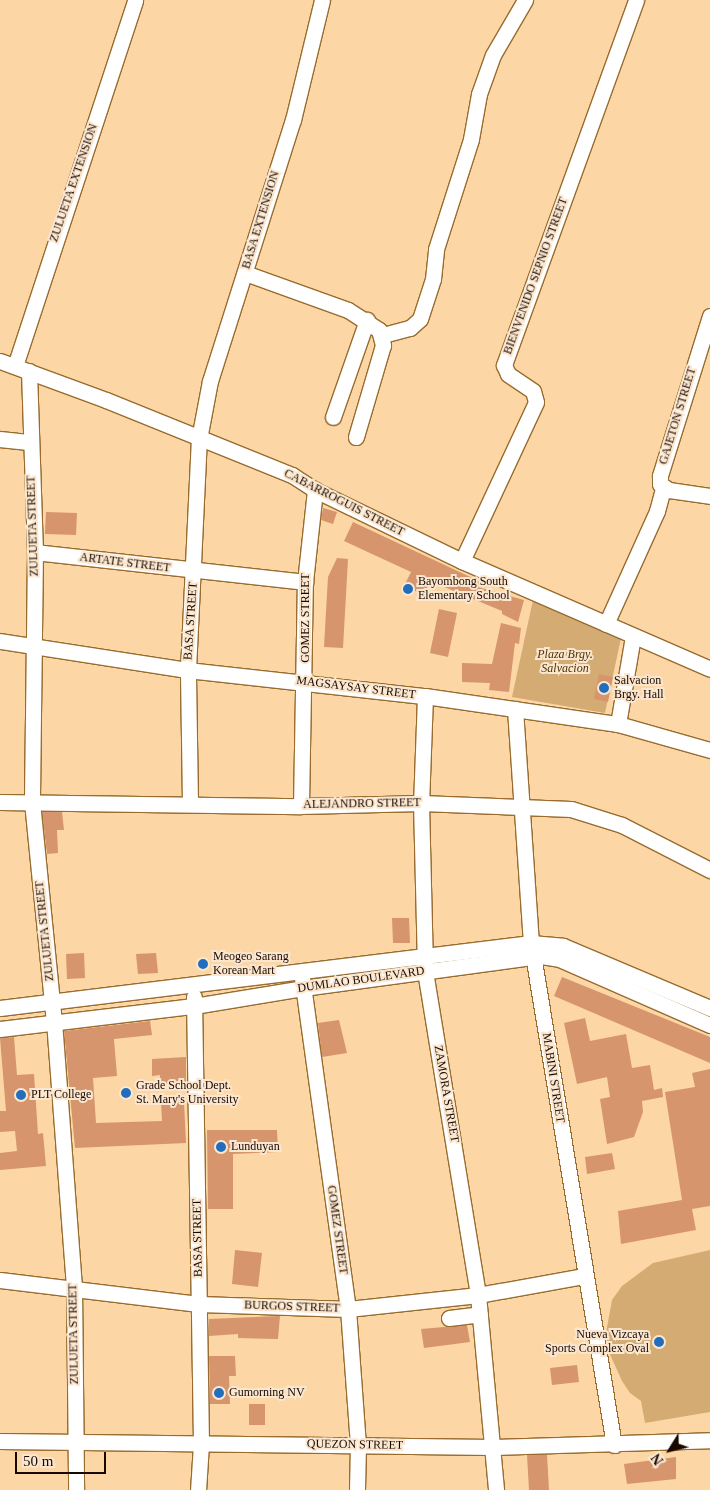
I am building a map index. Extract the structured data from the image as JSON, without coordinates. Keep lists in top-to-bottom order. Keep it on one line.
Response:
{"streets":{"street":["ZULUETA EXTENSION","BASA EXTENSION","BIENVENIDO SEPNIO STREET","GAJETON STREET","CABARROGUIS STREET","ZULUETA STREET","ARTATE STREET","GOMEZ STREET","BASA STREET","MAGSAYSAY STREET","ALEJANDRO STREET","DUMLAO BOULEVARD","MABINI STREET","ZAMORA STREET","BURGOS STREET","QUEZON STREET"]},"crossings":[["ZULUETA EXTENSION","CABARROGUIS STREET"],["ZULUETA EXTENSION","ZULUETA STREET"],["BASA EXTENSION","CABARROGUIS STREET"],["BASA EXTENSION","BASA STREET"],["BIENVENIDO SEPNIO STREET","CABARROGUIS STREET"],["GAJETON STREET","CABARROGUIS STREET"],["CABARROGUIS STREET","ZULUETA STREET"],["CABARROGUIS STREET","GOMEZ STREET"],["CABARROGUIS STREET","BASA STREET"],["ZULUETA STREET","ARTATE STREET"],["ZULUETA STREET","MAGSAYSAY STREET"],["ZULUETA STREET","ALEJANDRO STREET"],["ZULUETA STREET","DUMLAO BOULEVARD"],["ZULUETA STREET","BURGOS STREET"],["ZULUETA STREET","QUEZON STREET"],["ARTATE STREET","GOMEZ STREET"],["ARTATE STREET","BASA STREET"],["GOMEZ STREET","MAGSAYSAY STREET"],["GOMEZ STREET","ALEJANDRO STREET"],["GOMEZ STREET","DUMLAO BOULEVARD"],["GOMEZ STREET","BURGOS STREET"],["GOMEZ STREET","QUEZON STREET"],["BASA STREET","MAGSAYSAY STREET"],["BASA STREET","ALEJANDRO STREET"],["BASA STREET","DUMLAO BOULEVARD"],["BASA STREET","BURGOS STREET"],["BASA STREET","QUEZON STREET"],["MAGSAYSAY STREET","MABINI STREET"],["MAGSAYSAY STREET","ZAMORA STREET"],["ALEJANDRO STREET","MABINI STREET"],["ALEJANDRO STREET","ZAMORA STREET"],["DUMLAO BOULEVARD","MABINI STREET"],["DUMLAO BOULEVARD","ZAMORA STREET"],["MABINI STREET","BURGOS STREET"],["MABINI STREET","QUEZON STREET"],["ZAMORA STREET","BURGOS STREET"],["ZAMORA STREET","QUEZON STREET"]],"parks":["Plaza Brgy. Salvacion"],"places":["Bayombong South Elementary School","Salvacion Brgy. Hall","Meogeo Sarang Korean Mart","Grade School Dept. St. Mary's University","PLT College","Lunduyan","Nueva Vizcaya Sports Complex Oval","Gumorning NV"],"scale_bar":"50 m","north":"bottom left"}
